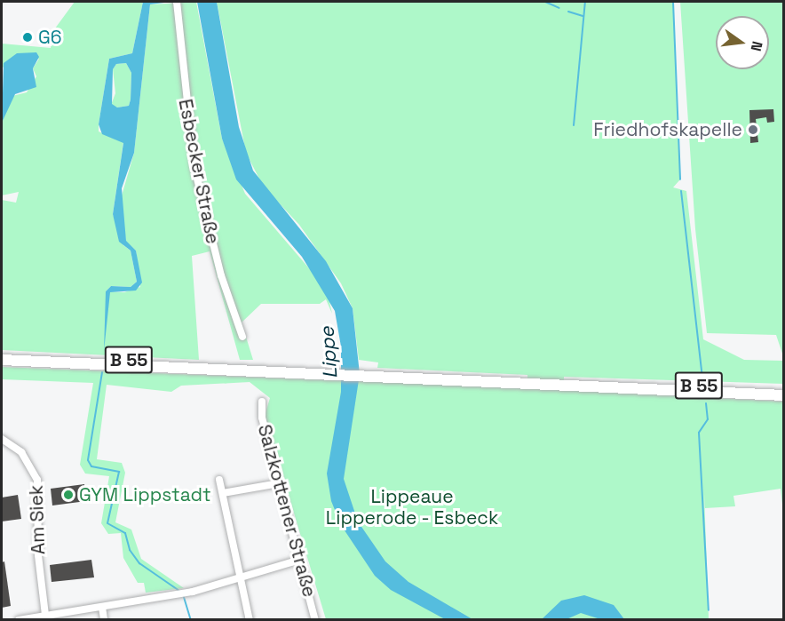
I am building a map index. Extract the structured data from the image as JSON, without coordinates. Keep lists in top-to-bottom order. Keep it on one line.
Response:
{"streets":{"highway":["B 55"],"street":["Esbecker Straße","Salzkottener Straße","Am Siek"]},"water":["Lippe"],"parks":["Lippeaue Lipperode - Esbeck"],"places":["G6","Friedhofskapelle","GYM Lippstadt"],"north":"right"}
